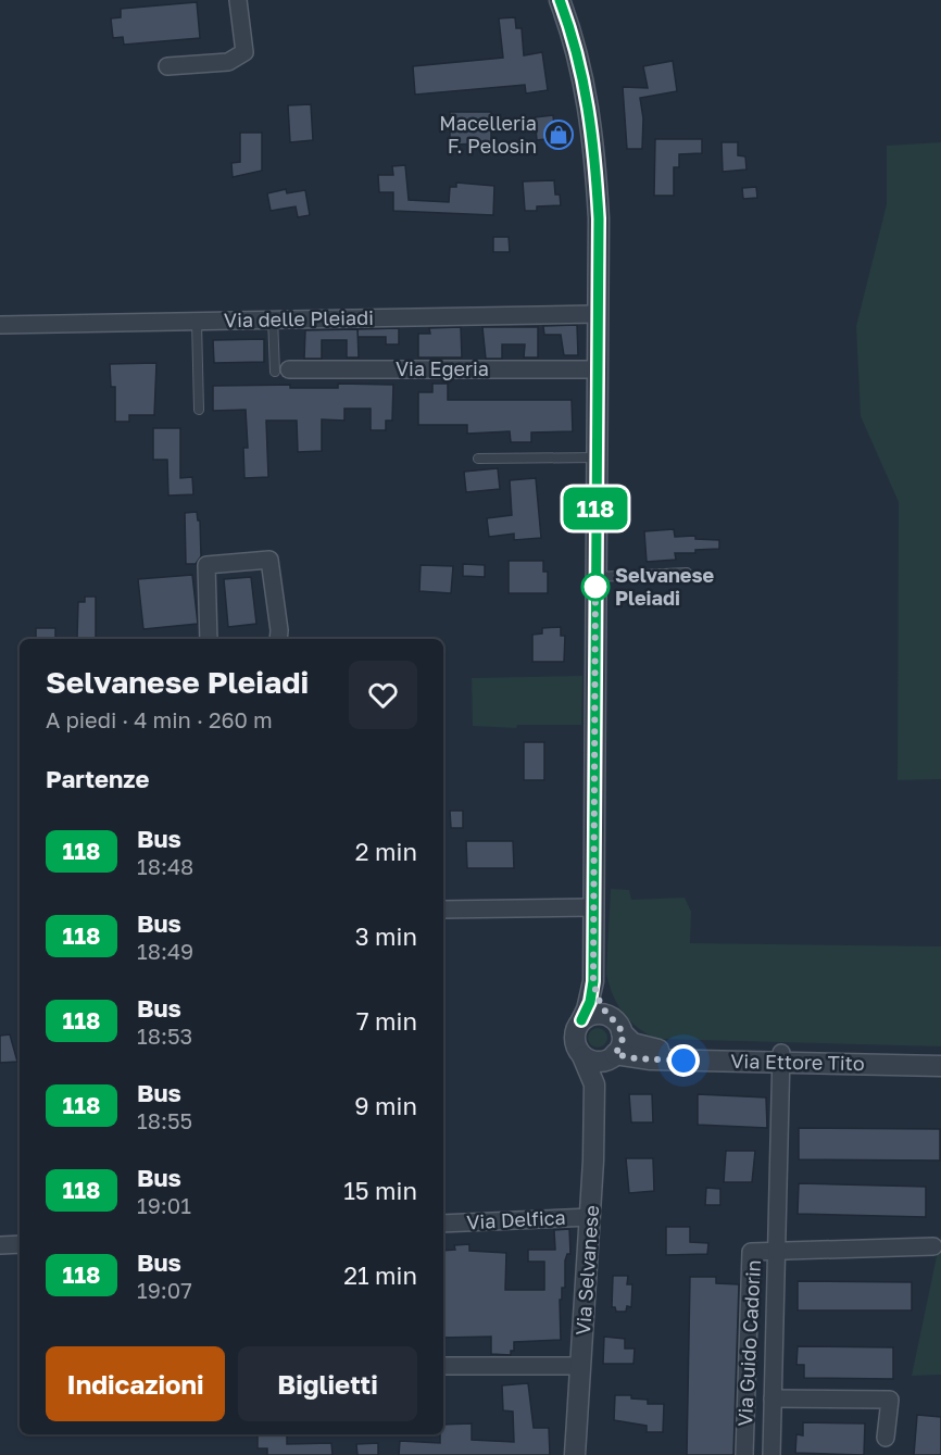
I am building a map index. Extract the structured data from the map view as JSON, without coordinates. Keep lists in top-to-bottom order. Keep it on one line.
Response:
{"streets":{"street":["Via delle Pleiadi","Via Egeria","Via Ettore Tito","Via Delfica","Via Selvanese","Via Guido Cadorin"]},"crossings":[["Via Ettore Tito","Via Selvanese"],["Via Ettore Tito","Via Guido Cadorin"],["Via Delfica","Via Selvanese"]],"places":{"shop":["Macelleria F. Pelosin"],"other":["Selvanese Pleiadi"]},"lines":["bus line 118"],"page":{"on_map":"118","heading":[["Selvanese Pleiadi","A piedi · 4 min · 260 m"],"Partenze"],"list":[{"mark":"118","name":"Bus","note":"18:48","value":"2 min"},{"mark":"118","name":"Bus","note":"18:49","value":"3 min"},{"mark":"118","name":"Bus","note":"18:53","value":"7 min"},{"mark":"118","name":"Bus","note":"18:55","value":"9 min"},{"mark":"118","name":"Bus","note":"19:01","value":"15 min"},{"mark":"118","name":"Bus","note":"19:07","value":"21 min"}],"buttons":["Indicazioni","Biglietti"]}}
